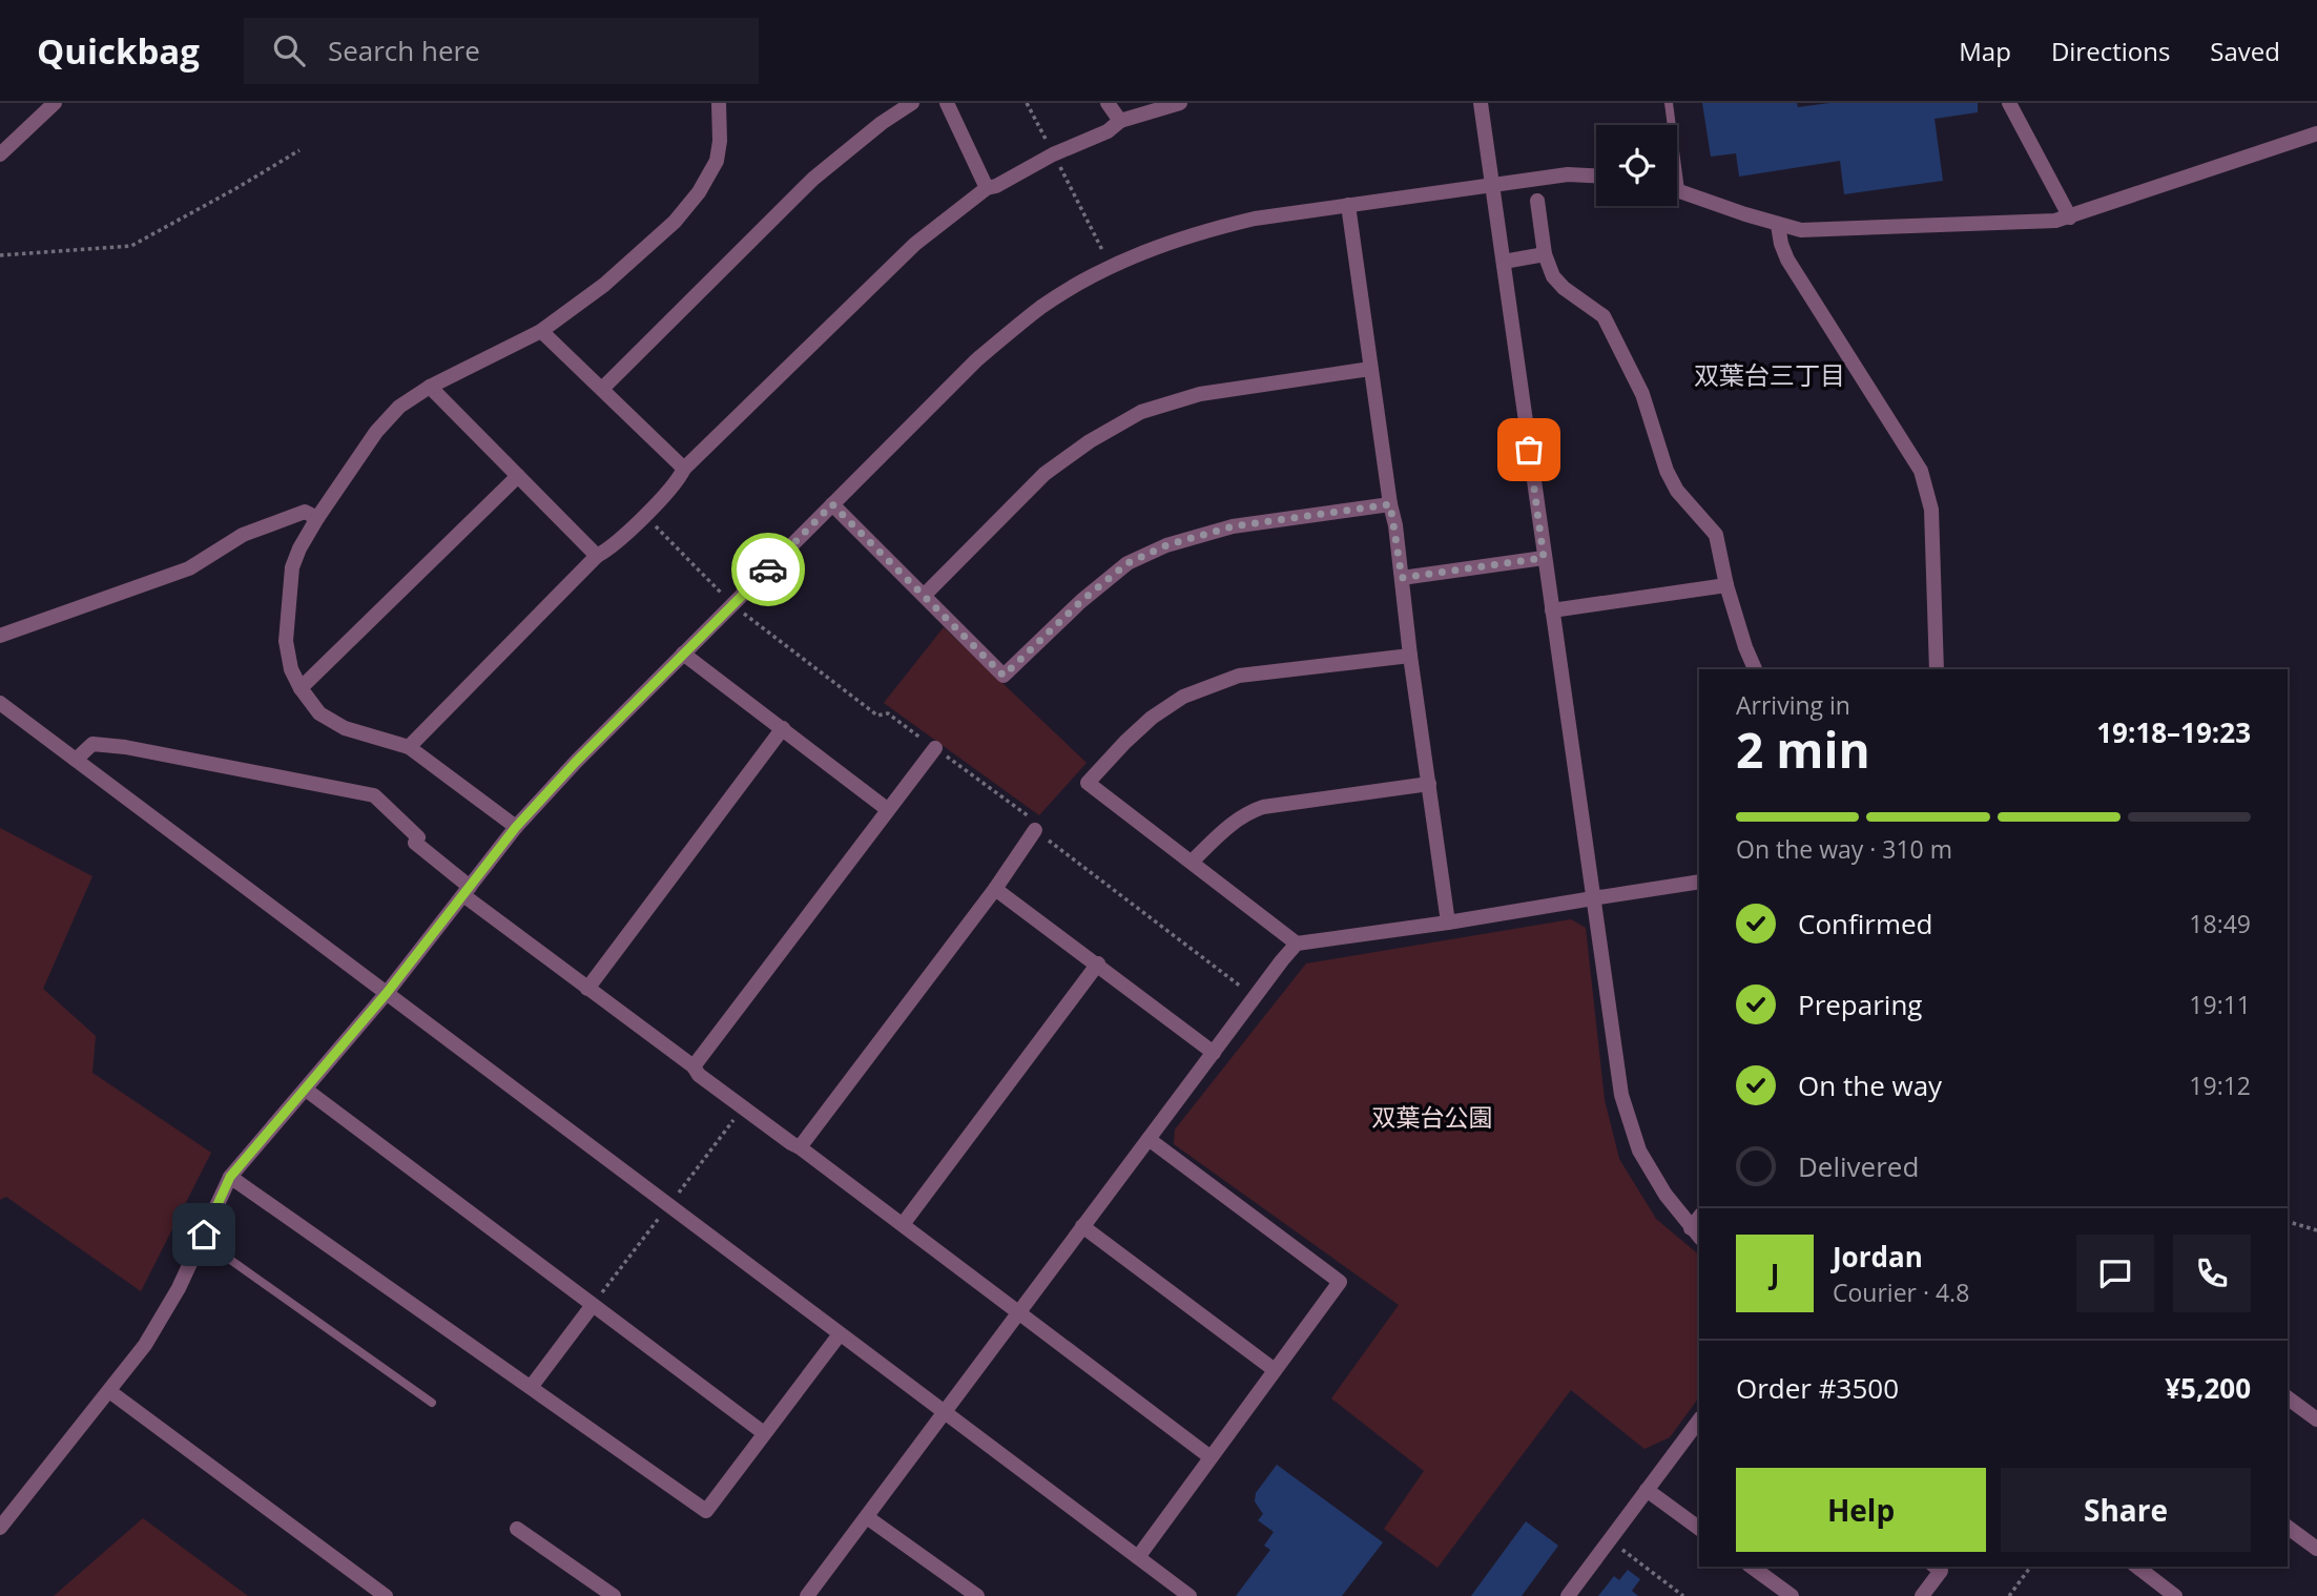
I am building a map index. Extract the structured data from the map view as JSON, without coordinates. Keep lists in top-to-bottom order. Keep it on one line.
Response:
{"districts":["双葉台三丁目"],"parks":["双葉台公園"],"page":{"header":"Quickbag","search":"Search here","nav":["Map","Directions","Saved"],"heading":["2 min","Arriving in","19:18–19:23"],"panel":["Jordan","Courier · 4.8","Order #3500","¥5,200"],"bar":"On the way · 310 m","list":[["Confirmed","18:49"],["Preparing","19:11"],["On the way","19:12"],"Delivered"],"round":"J","buttons":["Help","Share"]}}
